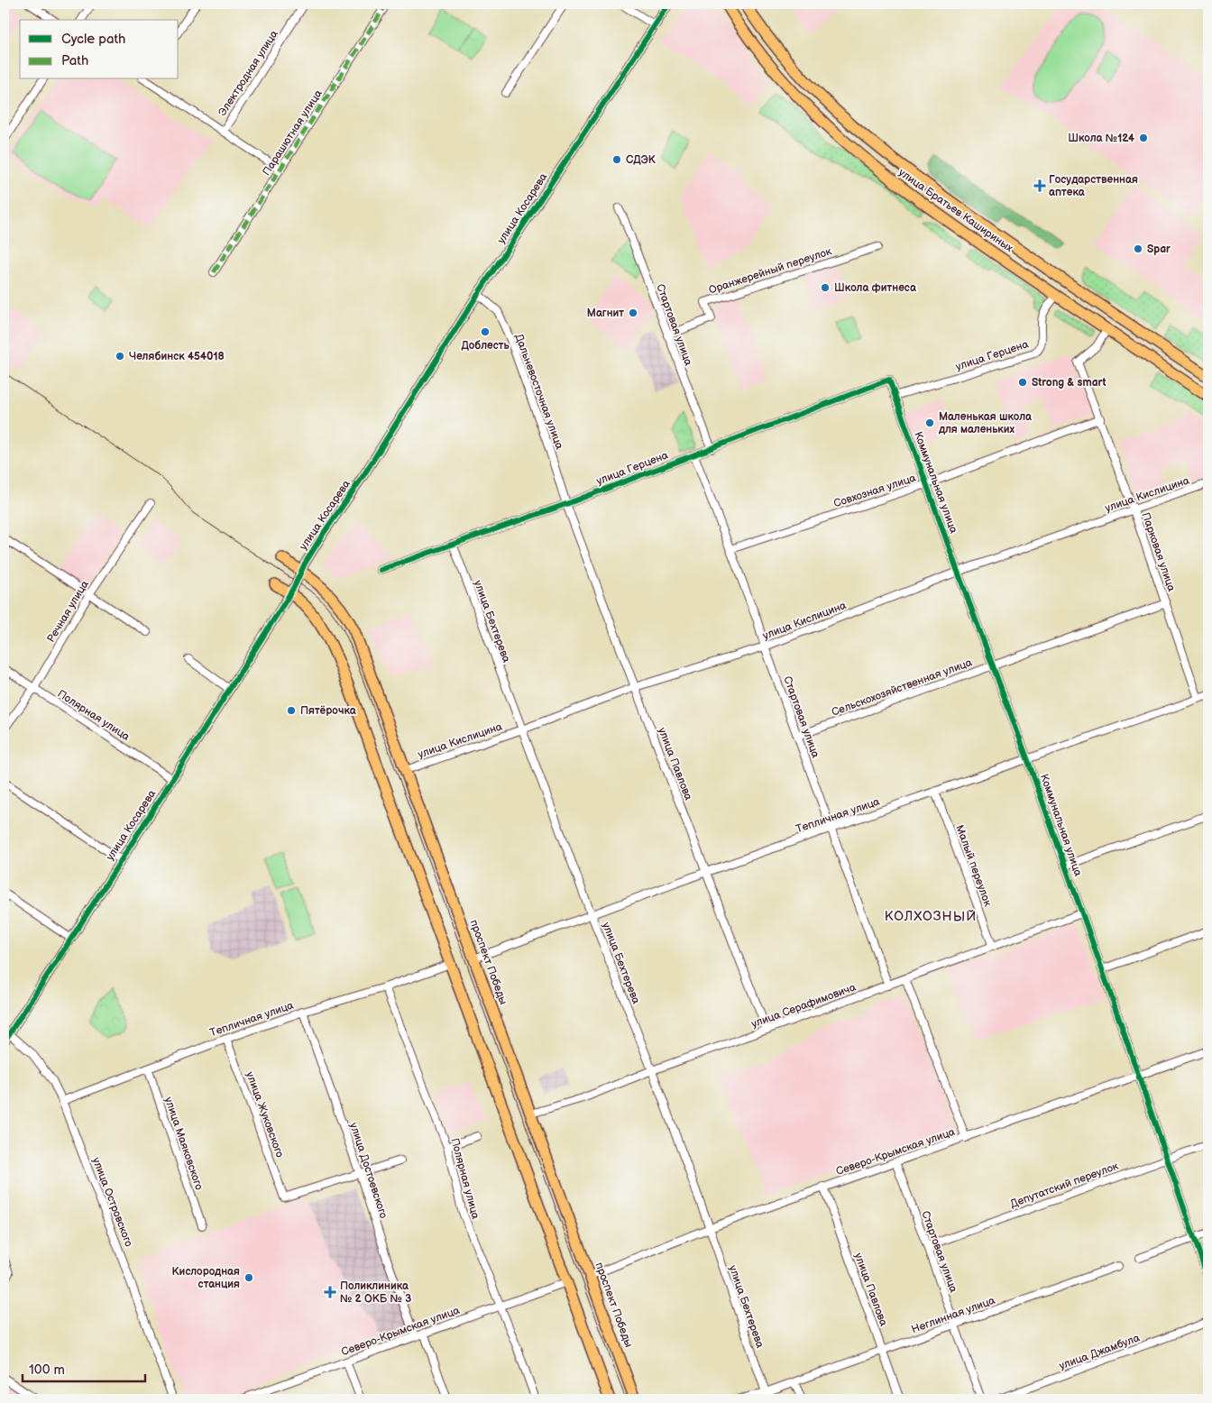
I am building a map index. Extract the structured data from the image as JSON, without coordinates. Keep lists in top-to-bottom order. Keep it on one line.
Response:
{"streets":{"main road":["улица Братьев Кашириных","проспект Победы"],"street":["Электродная улица","Парашютная улица","улица Косарева","Оранжерейный переулок","Стартовая улица","улица Герцена","Дальневосточная улица","Коммунальная улица","Совхозная улица","улица Кислицина","Парковая улица","Речная улица","улица Бехтерева","Сельскохозяйственная улица","Полярная улица","улица Павлова","Тепличная улица","Малый переулок","улица Серафимовича","улица Жуковского","улица Маяковского","Северо-Крымская улица","улица Достоевского","Депутатский переулок","улица Островского","Неглинная улица","улица Джамбула"]},"crossings":[["улица Косарева","Дальневосточная улица"],["улица Косарева","Полярная улица"],["улица Косарева","проспект Победы"],["улица Косарева","улица Островского"],["улица Братьев Кашириных","улица Герцена"],["улица Братьев Кашириных","Парковая улица"],["Оранжерейный переулок","Стартовая улица"],["Стартовая улица","улица Герцена"],["Стартовая улица","Совхозная улица"],["Стартовая улица","улица Кислицина"],["Стартовая улица","Сельскохозяйственная улица"],["Стартовая улица","Тепличная улица"],["Стартовая улица","улица Серафимовича"],["Стартовая улица","Северо-Крымская улица"],["Стартовая улица","Депутатский переулок"],["Стартовая улица","Неглинная улица"],["улица Герцена","Дальневосточная улица"],["улица Герцена","Коммунальная улица"],["улица Герцена","улица Бехтерева"],["улица Герцена","улица Павлова"],["Дальневосточная улица","улица Павлова"],["Коммунальная улица","Совхозная улица"],["Коммунальная улица","улица Кислицина"],["Коммунальная улица","Сельскохозяйственная улица"],["Коммунальная улица","Тепличная улица"],["Коммунальная улица","улица Серафимовича"],["Коммунальная улица","Северо-Крымская улица"],["Коммунальная улица","Депутатский переулок"],["Совхозная улица","Парковая улица"],["улица Кислицина","Парковая улица"],["улица Кислицина","улица Бехтерева"],["улица Кислицина","улица Павлова"],["улица Кислицина","проспект Победы"],["Парковая улица","Сельскохозяйственная улица"],["Парковая улица","Тепличная улица"],["Речная улица","Полярная улица"],["улица Бехтерева","Тепличная улица"],["улица Бехтерева","улица Серафимовича"],["улица Бехтерева","Северо-Крымская улица"],["улица Бехтерева","Неглинная улица"],["Полярная улица","Тепличная улица"],["Полярная улица","Северо-Крымская улица"],["улица Павлова","Тепличная улица"],["улица Павлова","улица Серафимовича"],["улица Павлова","Северо-Крымская улица"],["улица Павлова","Неглинная улица"],["Тепличная улица","Малый переулок"],["Тепличная улица","проспект Победы"],["Тепличная улица","улица Жуковского"],["Тепличная улица","улица Маяковского"],["Тепличная улица","улица Достоевского"],["Тепличная улица","улица Островского"],["Малый переулок","улица Серафимовича"],["проспект Победы","улица Серафимовича"],["проспект Победы","Северо-Крымская улица"],["улица Жуковского","улица Достоевского"],["Северо-Крымская улица","улица Достоевского"]],"districts":["КОЛХОЗНЫЙ"],"places":{"other":["Школа №124","СДЭК","Spar","Школа фитнеса","Магнит","Доблесть","Челябинск 454018","Strong & smart","Маленькая школа для маленьких","Пятёрочка","Кислородная станция"],"health":["Государственная аптека","Поликлиника № 2 ОКБ № 3"]},"legend":["Cycle path","Path"],"scale_bar":"100 m"}
